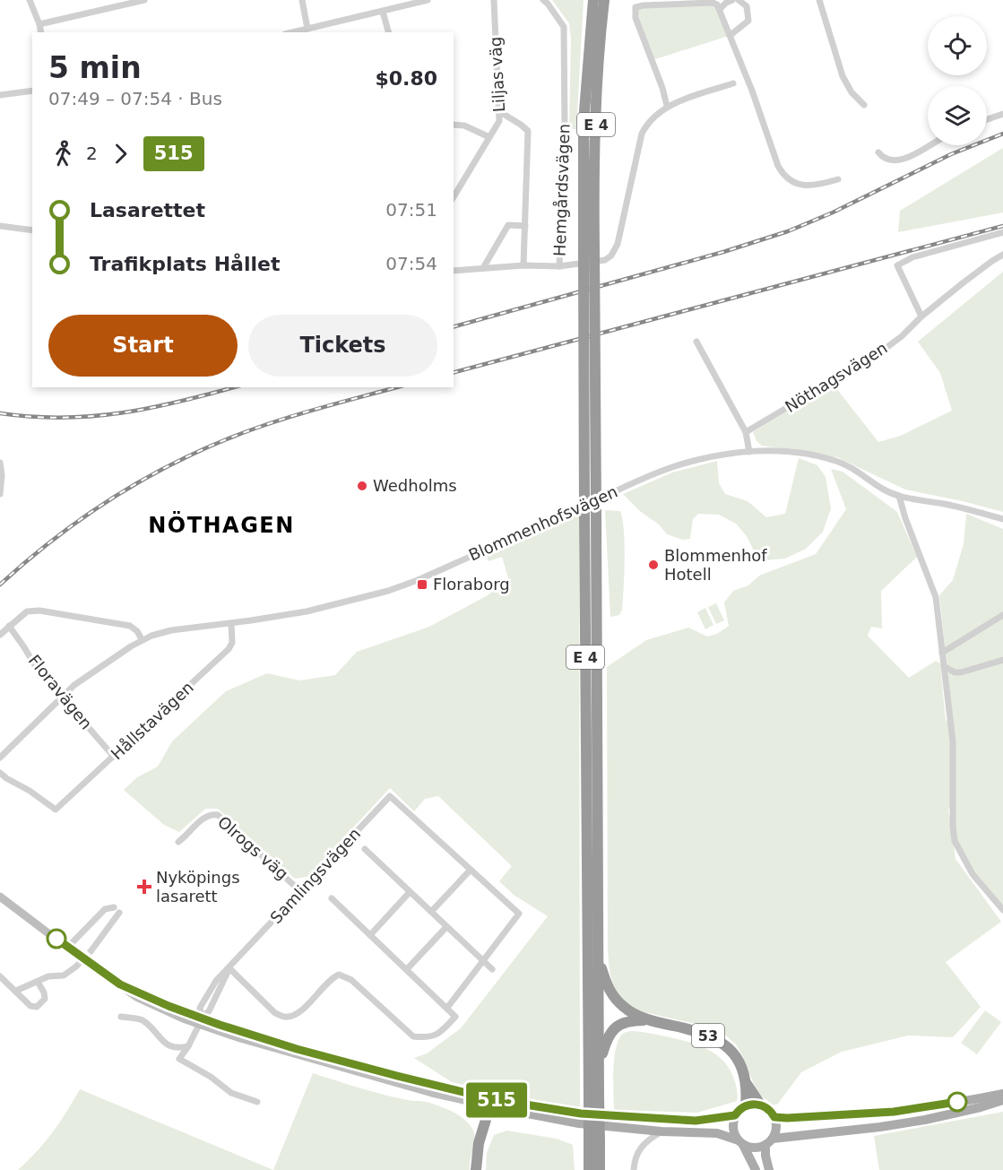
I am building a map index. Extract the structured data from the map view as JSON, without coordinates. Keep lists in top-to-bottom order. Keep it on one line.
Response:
{"streets":{"highway":["E 4","53"],"street":["Liljas väg","Hemgårdsvägen","Nöthagsvägen","Blommenhofsvägen","Floravägen","Hållstavägen","Olrogs väg","Samlingsvägen"]},"crossings":[["E 4","53"],["Blommenhofsvägen","Floravägen"],["Blommenhofsvägen","Hållstavägen"],["Floravägen","Hållstavägen"],["Olrogs väg","Samlingsvägen"]],"districts":["NÖTHAGEN"],"places":{"other":["Wedholms","Blommenhof Hotell"],"transit":["Floraborg"],"health":["Nyköpings lasarett"]},"lines":["bus line 515"],"page":{"on_map":"515","heading":["5 min","07:49 – 07:54 · Bus","$0.80"],"legs":["2","515"],"list":[{"name":"Lasarettet","value":"07:51"},{"name":"Trafikplats Hållet","value":"07:54"}],"buttons":["Start","Tickets"]}}
